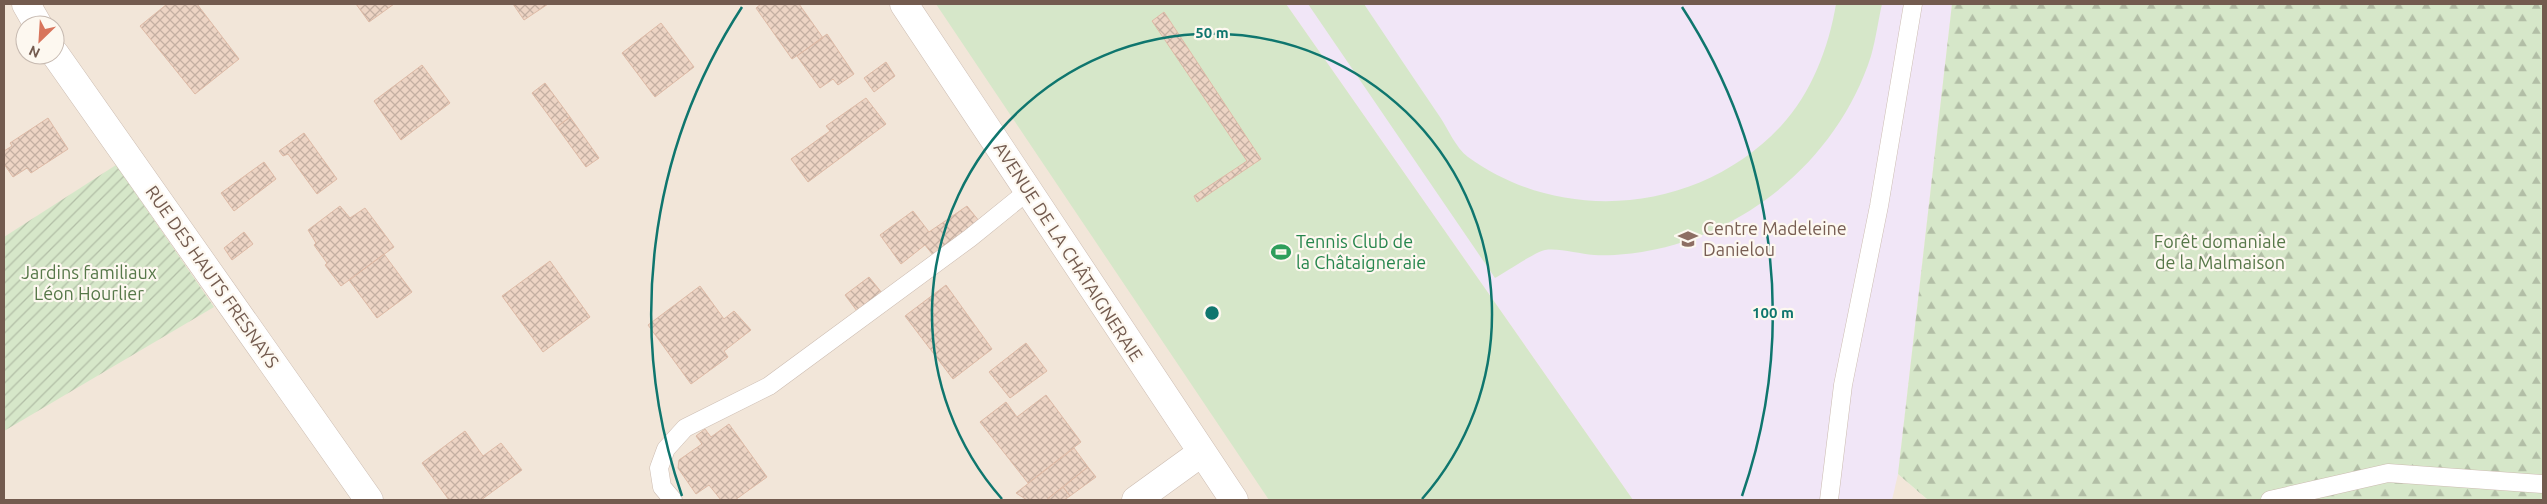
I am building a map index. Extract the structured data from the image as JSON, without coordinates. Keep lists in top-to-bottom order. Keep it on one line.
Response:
{"streets":{"street":["AVENUE DE LA CHÂTAIGNERAIE","RUE DES HAUTS FRESNAYS"]},"parks":["Forêt domaniale de la Malmaison","Jardins familiaux Léon Hourlier"],"places":{"school or university":["Centre Madeleine Danielou"],"sports":["Tennis Club de la Châtaigneraie"]},"north":"bottom left","rings":["50 m","100 m"]}
